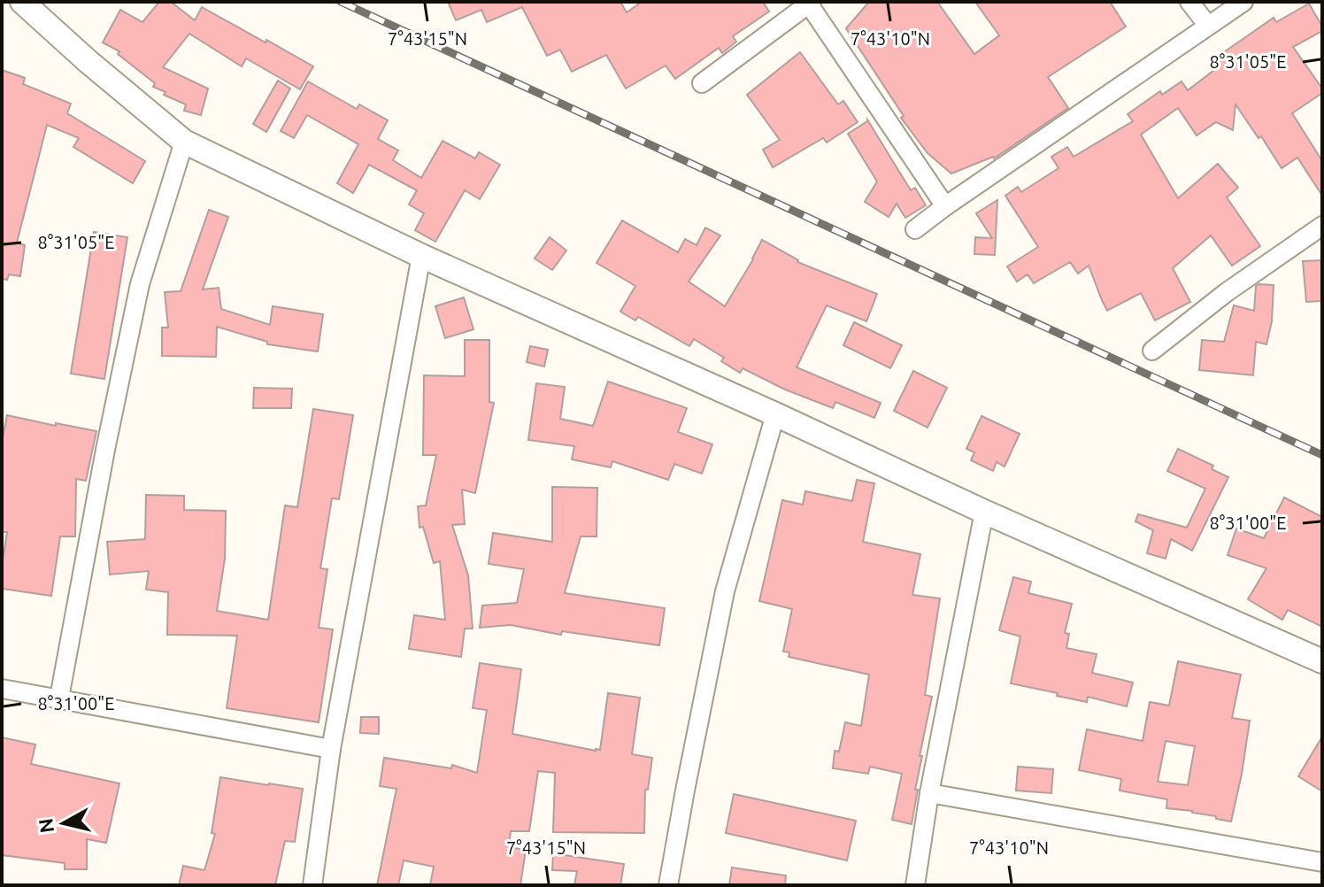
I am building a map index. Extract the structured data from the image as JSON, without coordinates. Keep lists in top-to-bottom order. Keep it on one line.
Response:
{"north":"left","coordinates":["7°43'15\"N","7°43'10\"N","8°31'05\"E","8°31'00\"E"]}
